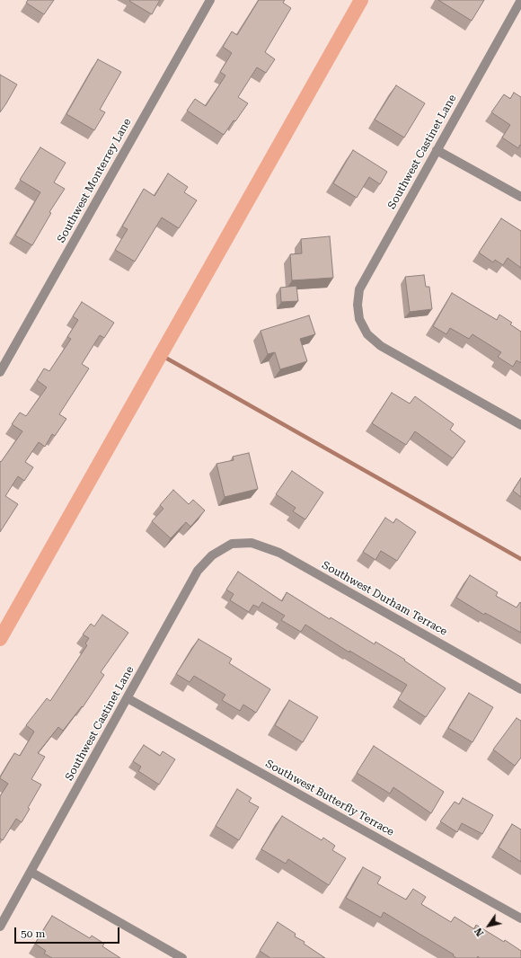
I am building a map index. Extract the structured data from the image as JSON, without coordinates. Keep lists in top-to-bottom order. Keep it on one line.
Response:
{"streets":{"street":["Southwest Castinet Lane","Southwest Monterrey Lane","Southwest Durham Terrace","Southwest Butterfly Terrace"]},"crossings":[["Southwest Castinet Lane","Southwest Durham Terrace"],["Southwest Castinet Lane","Southwest Butterfly Terrace"]],"scale_bar":"50 m","north":"bottom left"}
